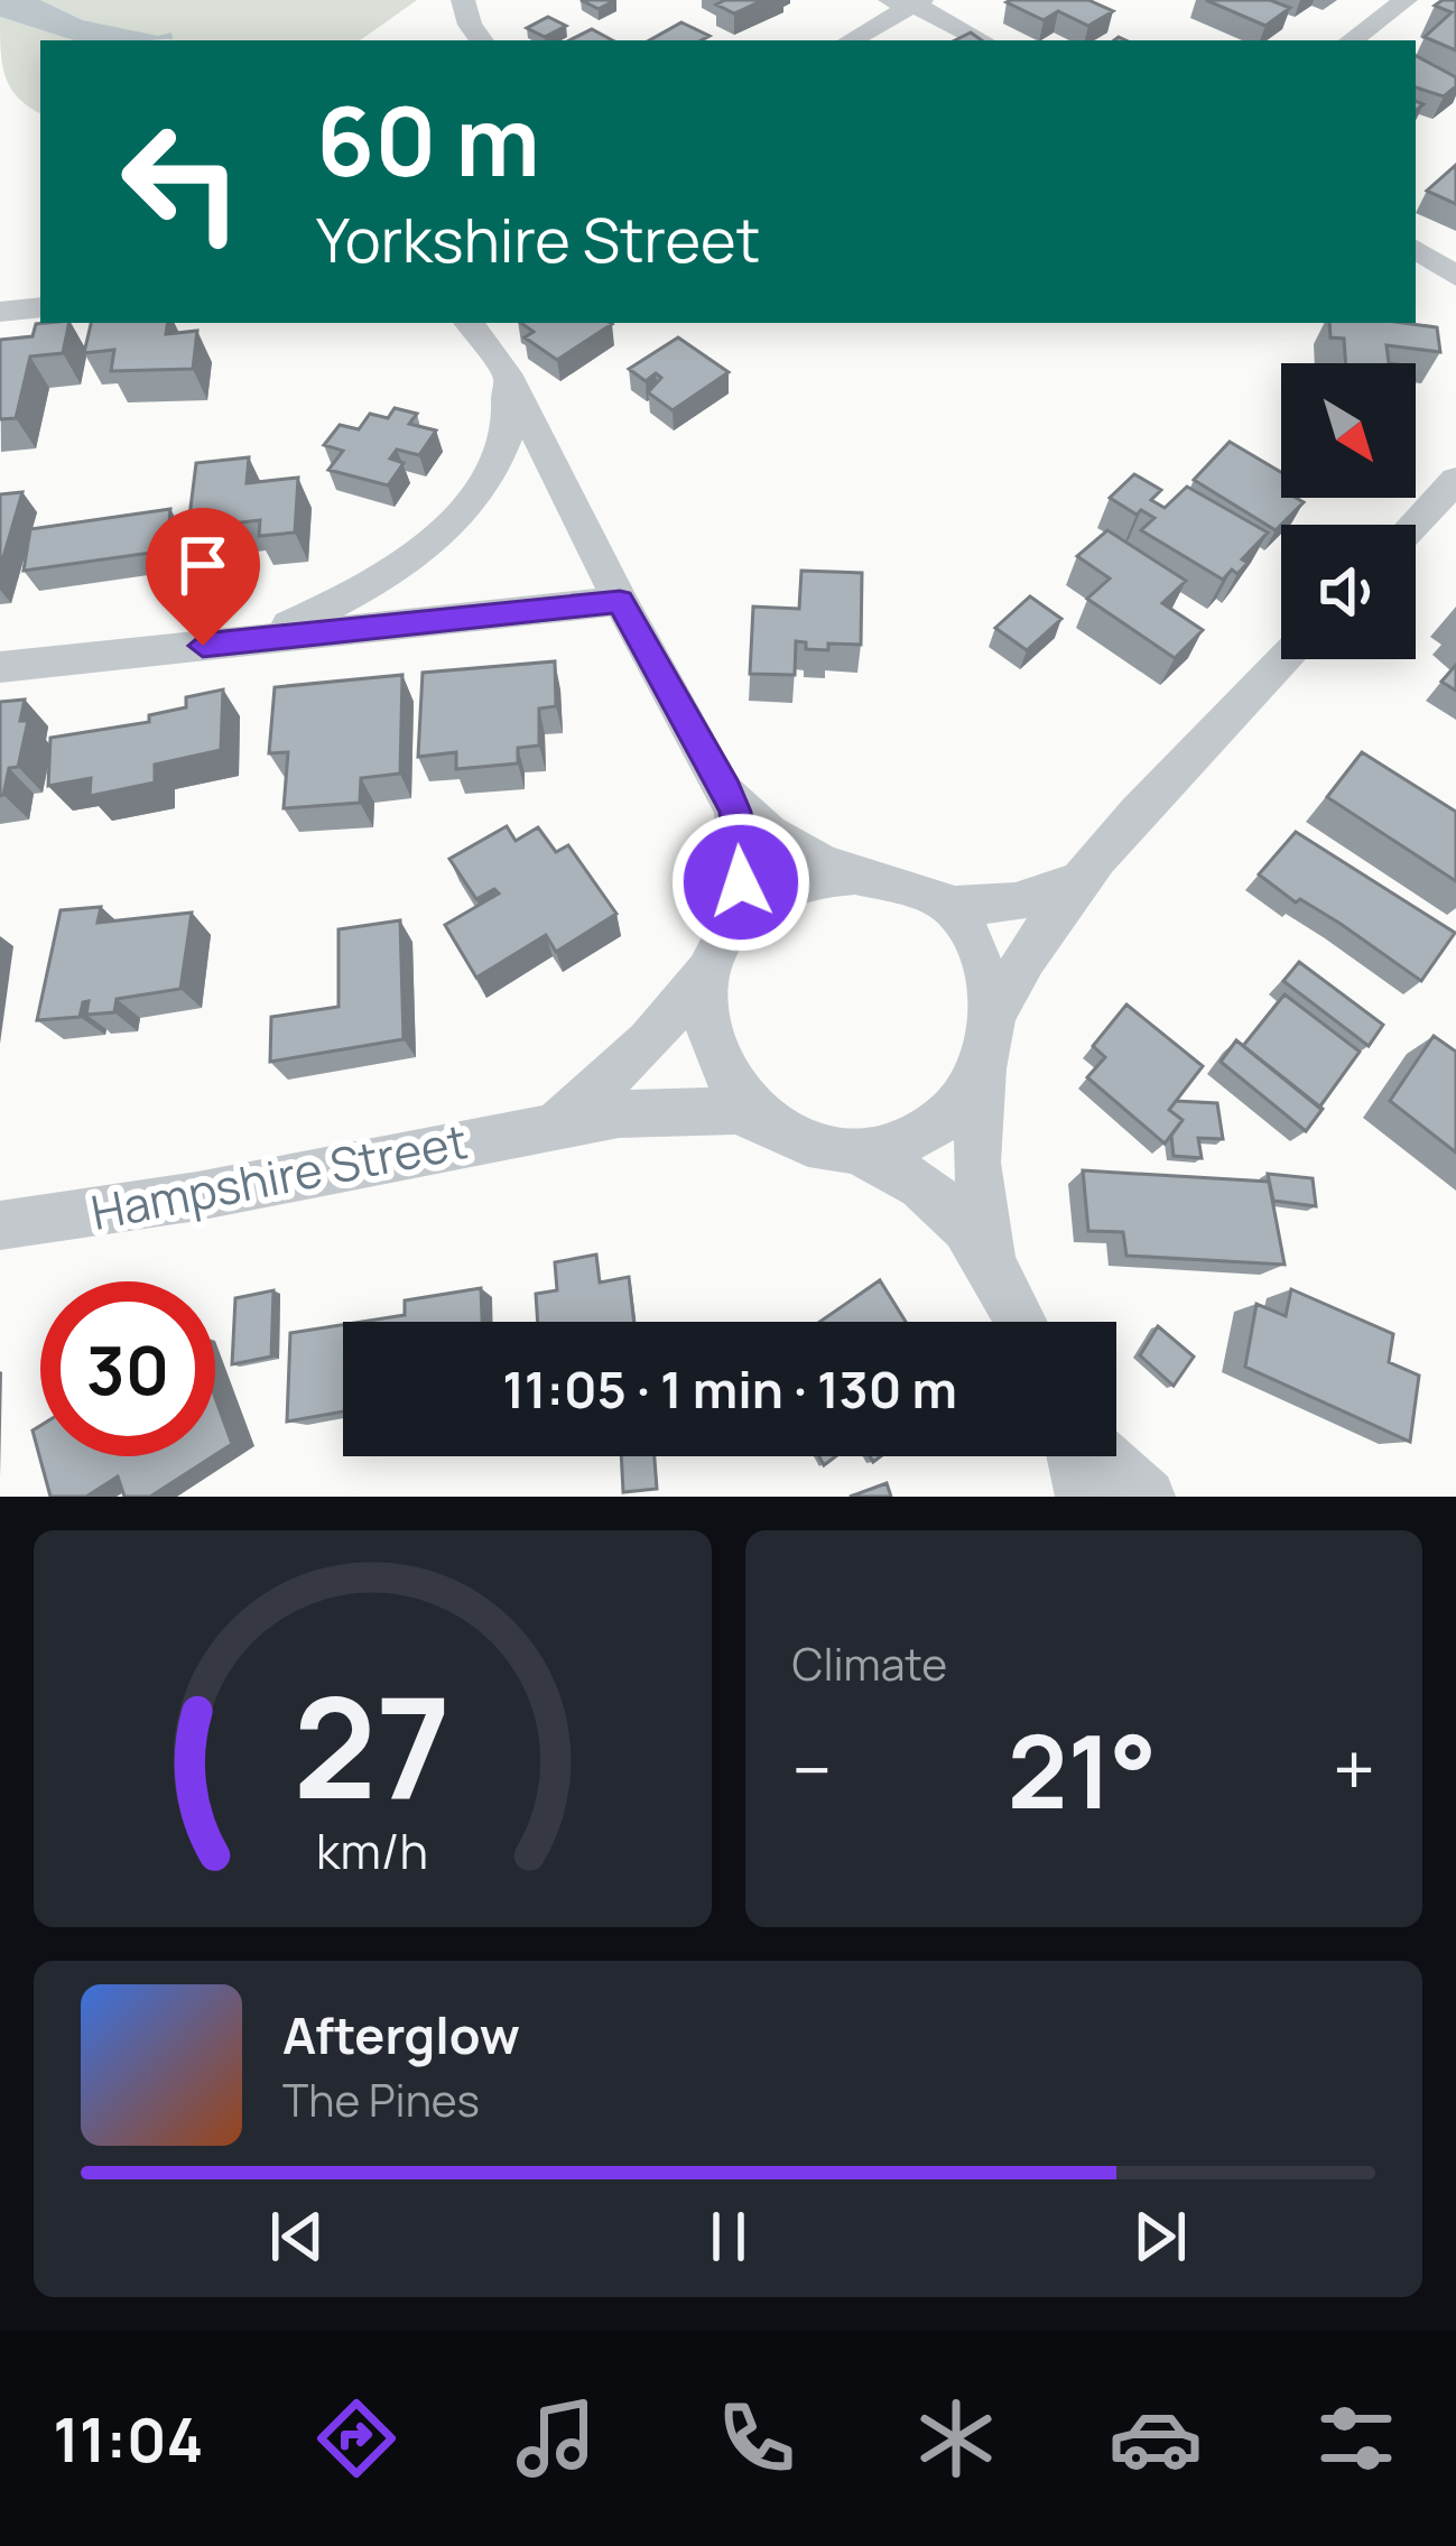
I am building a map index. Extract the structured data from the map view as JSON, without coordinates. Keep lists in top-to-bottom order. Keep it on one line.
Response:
{"streets":{"street":["Hampshire Street"]},"north":"bottom right","page":{"turn":["60 m","Yorkshire Street"],"limit":"30","trip":"11:05 · 1 min · 130 m","tile":"Climate","heat":["−","21°","+"],"song":["Afterglow","The Pines"],"tabs":"11:04","gauge":["27","km/h"]}}
